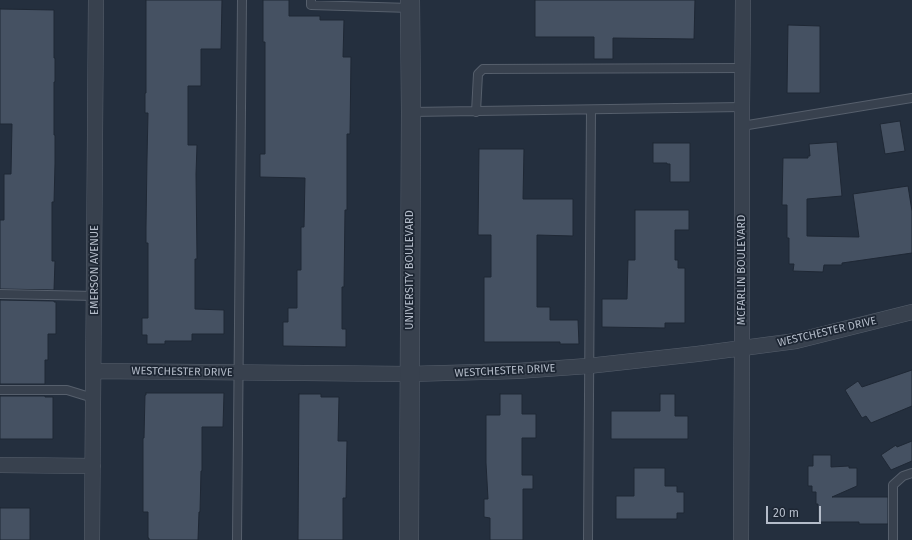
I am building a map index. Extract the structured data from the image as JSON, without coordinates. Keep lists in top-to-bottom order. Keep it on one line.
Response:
{"streets":{"street":["EMERSON AVENUE","UNIVERSITY BOULEVARD","MCFARLIN BOULEVARD","WESTCHESTER DRIVE"]},"crossings":[["EMERSON AVENUE","WESTCHESTER DRIVE"],["UNIVERSITY BOULEVARD","WESTCHESTER DRIVE"],["MCFARLIN BOULEVARD","WESTCHESTER DRIVE"]],"scale_bar":"20 m"}
